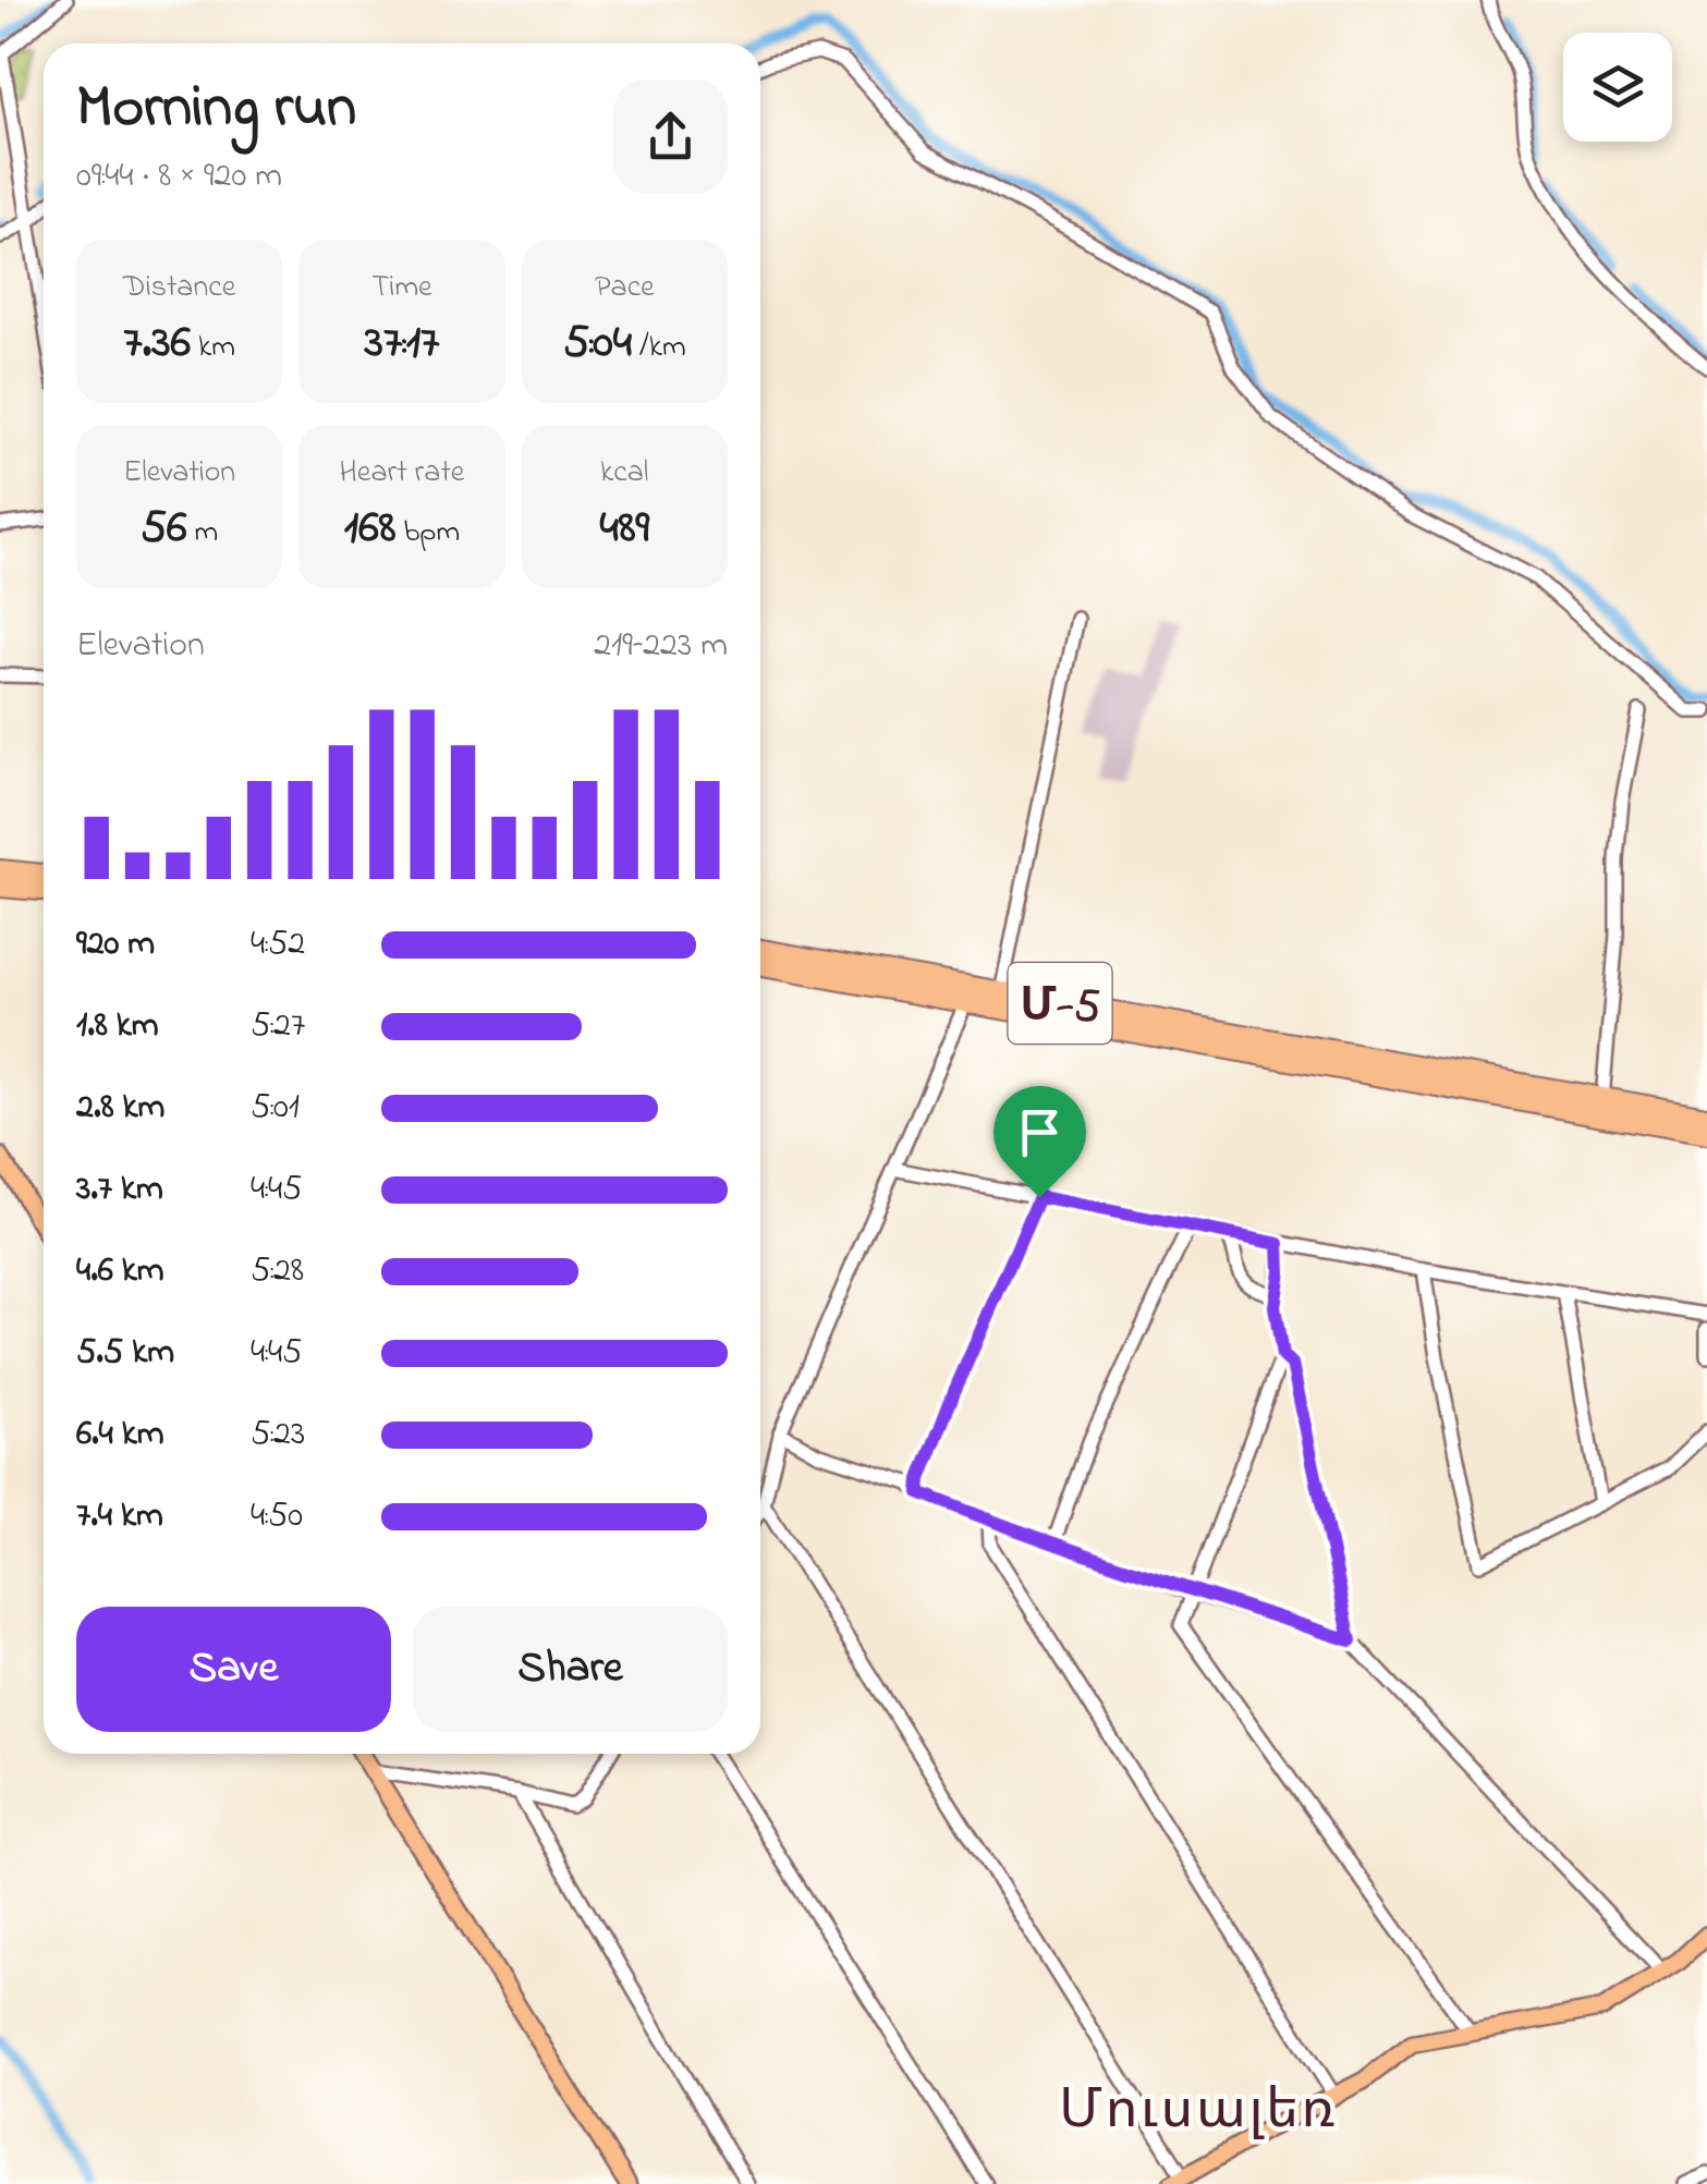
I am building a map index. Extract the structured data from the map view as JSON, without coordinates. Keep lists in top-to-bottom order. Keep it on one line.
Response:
{"streets":{"highway":["Մ-5"]},"districts":["Մուսալեռ"],"page":{"heading":["Morning run","09:44 · 8 × 920 m"],"stats":[["Distance","7.36 km"],["Time","37:17"],["Pace","5:04 /km"],["Elevation","56 m"],["Heart rate","168 bpm"],["kcal","489"]],"chart":["Elevation","219–223 m"],"list":[{"name":"920 m","note":"4:52"},{"name":"1.8 km","note":"5:27"},{"name":"2.8 km","note":"5:01"},{"name":"3.7 km","note":"4:45"},{"name":"4.6 km","note":"5:28"},{"name":"5.5 km","note":"4:45"},{"name":"6.4 km","note":"5:23"},{"name":"7.4 km","note":"4:50"}],"buttons":["Save","Share"]}}
